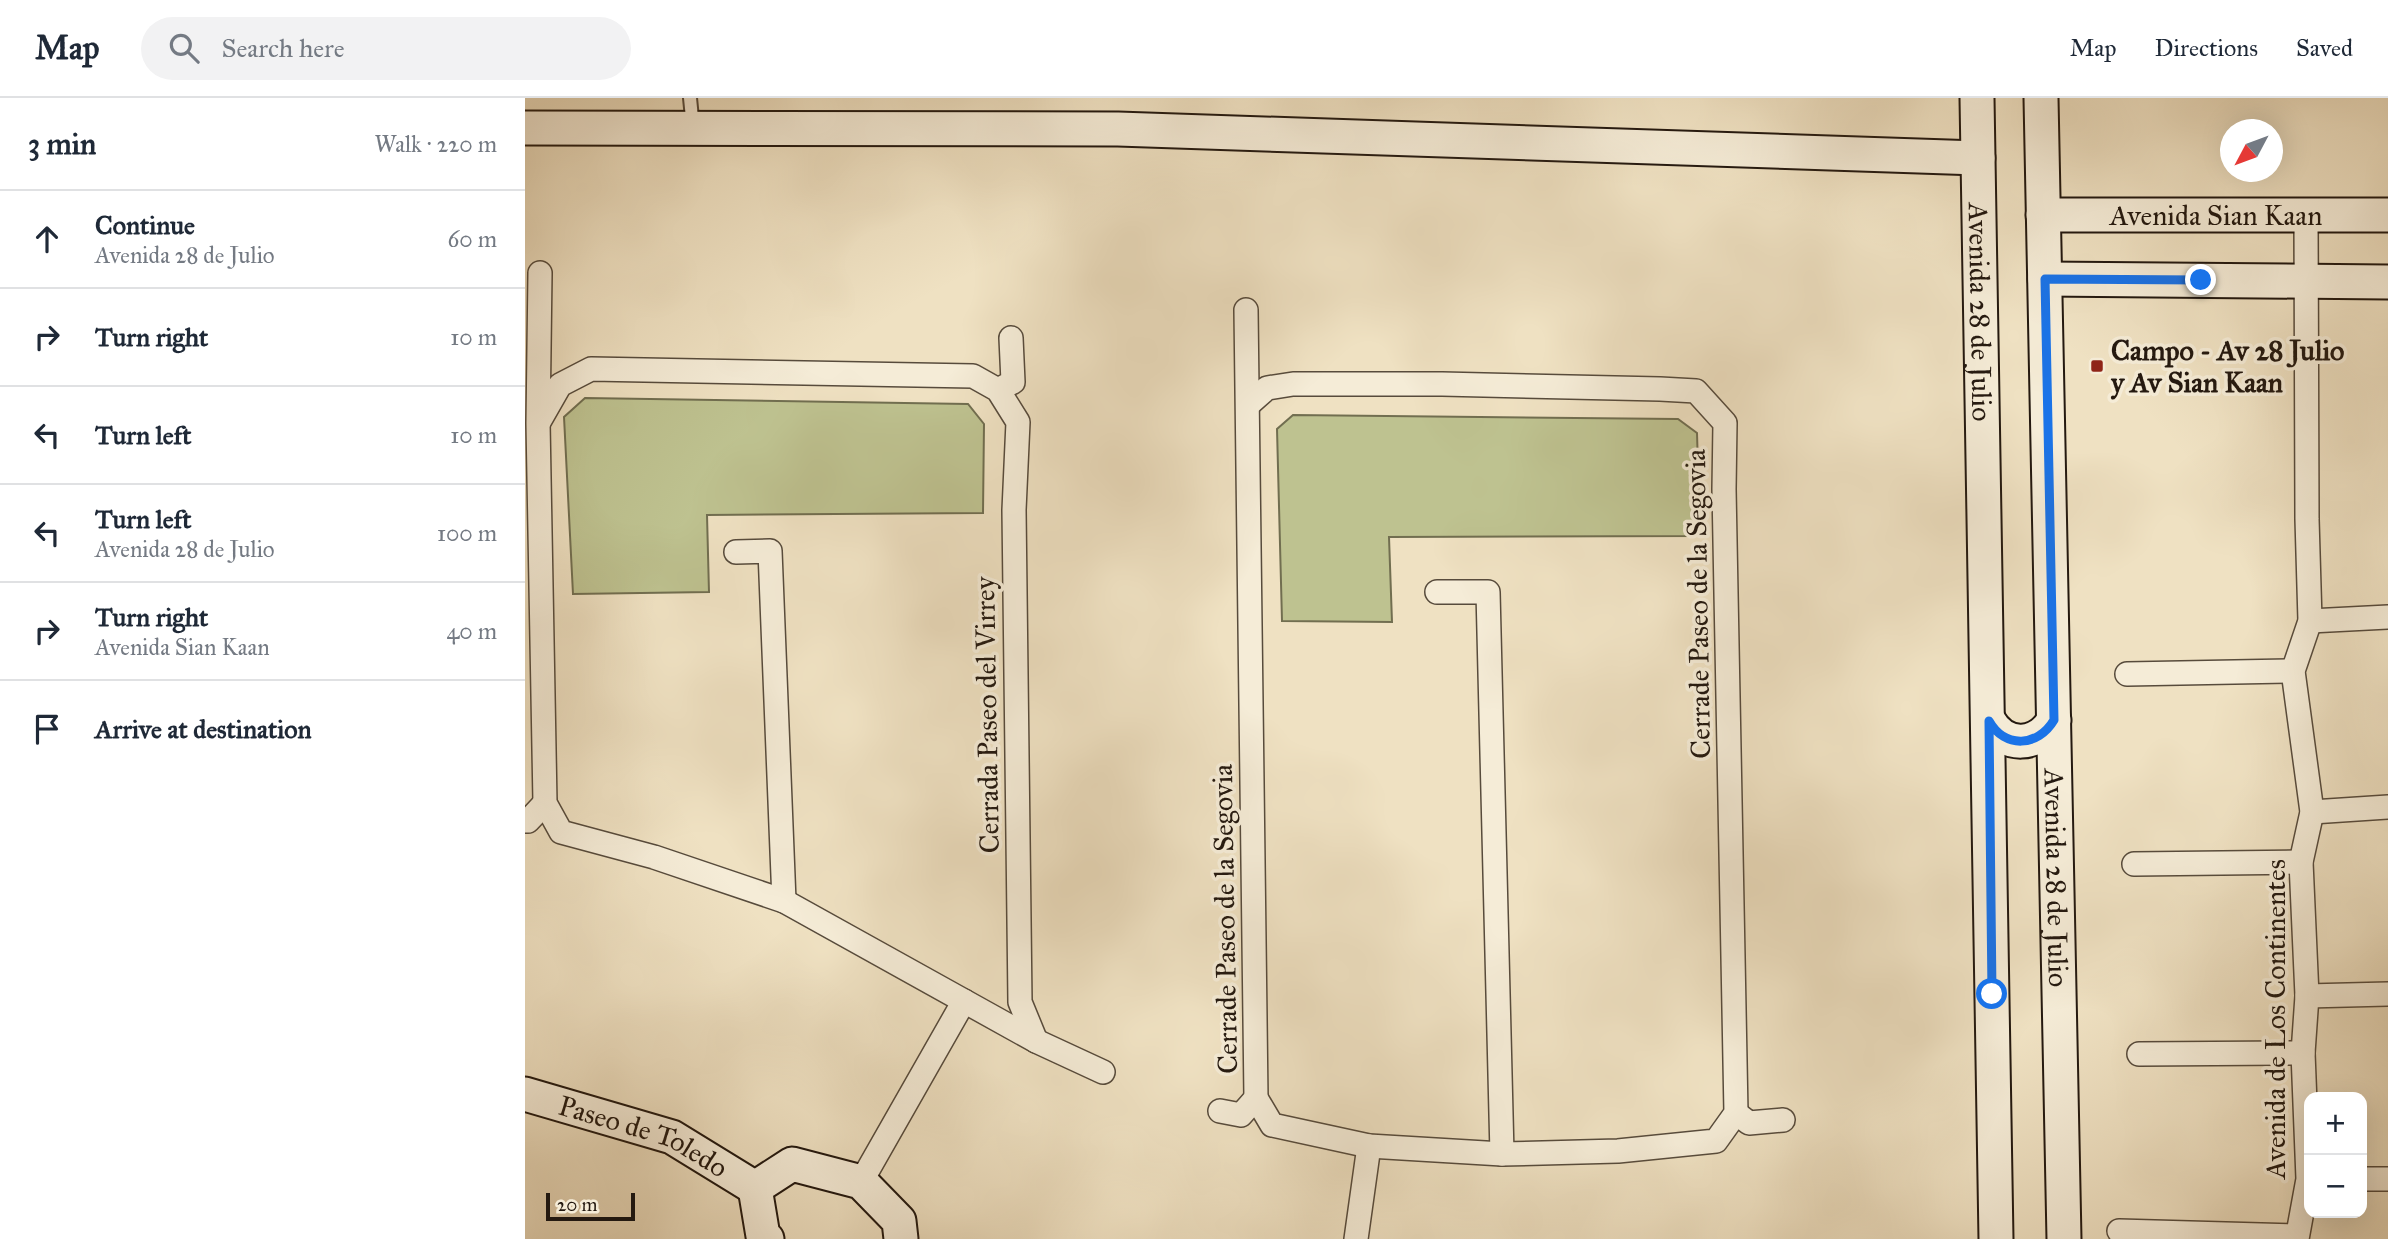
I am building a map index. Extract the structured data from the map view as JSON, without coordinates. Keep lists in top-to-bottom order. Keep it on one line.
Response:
{"streets":{"main road":["Avenida Sian Kaan","Avenida 28 de Julio","Paseo de Toledo"],"street":["Cerrade Paseo de la Segovia","Cerrada Paseo del Virrey","Avenida de Los Continentes"]},"crossings":[["Avenida Sian Kaan","Avenida 28 de Julio"],["Avenida Sian Kaan","Avenida de Los Continentes"]],"places":{"transit":["Campo - Av 28 Julio y Av Sian Kaan"]},"scale_bar":"20 m","north":"bottom left","page":{"header":"Map","search":"Search here","nav":["Map","Directions","Saved"],"heading":["3 min","Walk · 220 m"],"list":[["Continue","Avenida 28 de Julio","60 m"],["Turn right","10 m"],["Turn left","10 m"],["Turn left","Avenida 28 de Julio","100 m"],["Turn right","Avenida Sian Kaan","40 m"],"Arrive at destination"],"map_buttons":["+","−"],"scale":"20 m"}}
